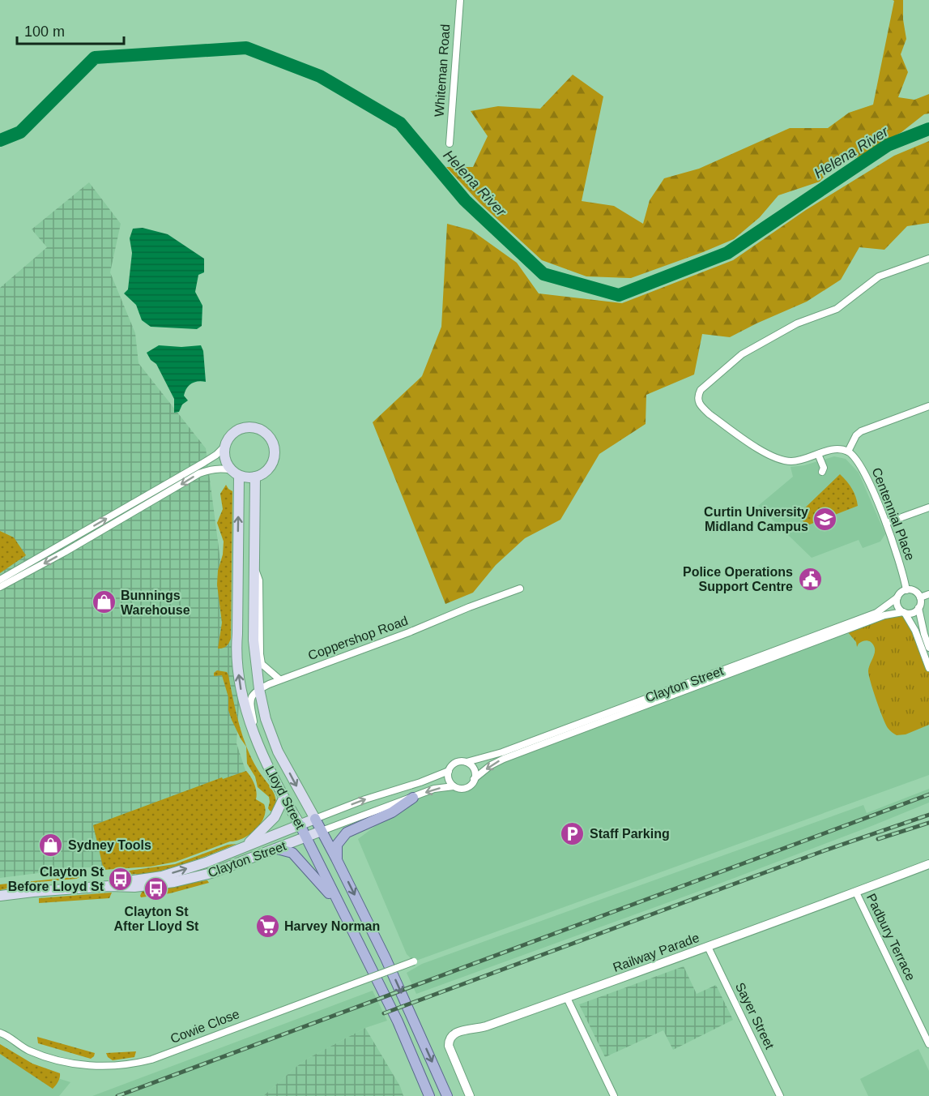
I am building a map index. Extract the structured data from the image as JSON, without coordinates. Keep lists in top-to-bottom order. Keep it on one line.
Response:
{"streets":{"main road":["Clayton Street","Lloyd Street"],"street":["Whiteman Road","Centennial Place","Coppershop Road","Padbury Terrace","Railway Parade","Sayer Street","Cowie Close"]},"crossings":[["Centennial Place","Clayton Street"],["Coppershop Road","Lloyd Street"],["Clayton Street","Lloyd Street"],["Padbury Terrace","Railway Parade"],["Railway Parade","Sayer Street"]],"water":["Helena River"],"places":{"school or university":["Curtin University Midland Campus"],"public building":["Police Operations Support Centre"],"shop":["Bunnings Warehouse","Sydney Tools"],"parking":["Staff Parking"],"bus stop":["Clayton St Before Lloyd St","Clayton St After Lloyd St"],"supermarket":["Harvey Norman"]},"scale_bar":"100 m"}
